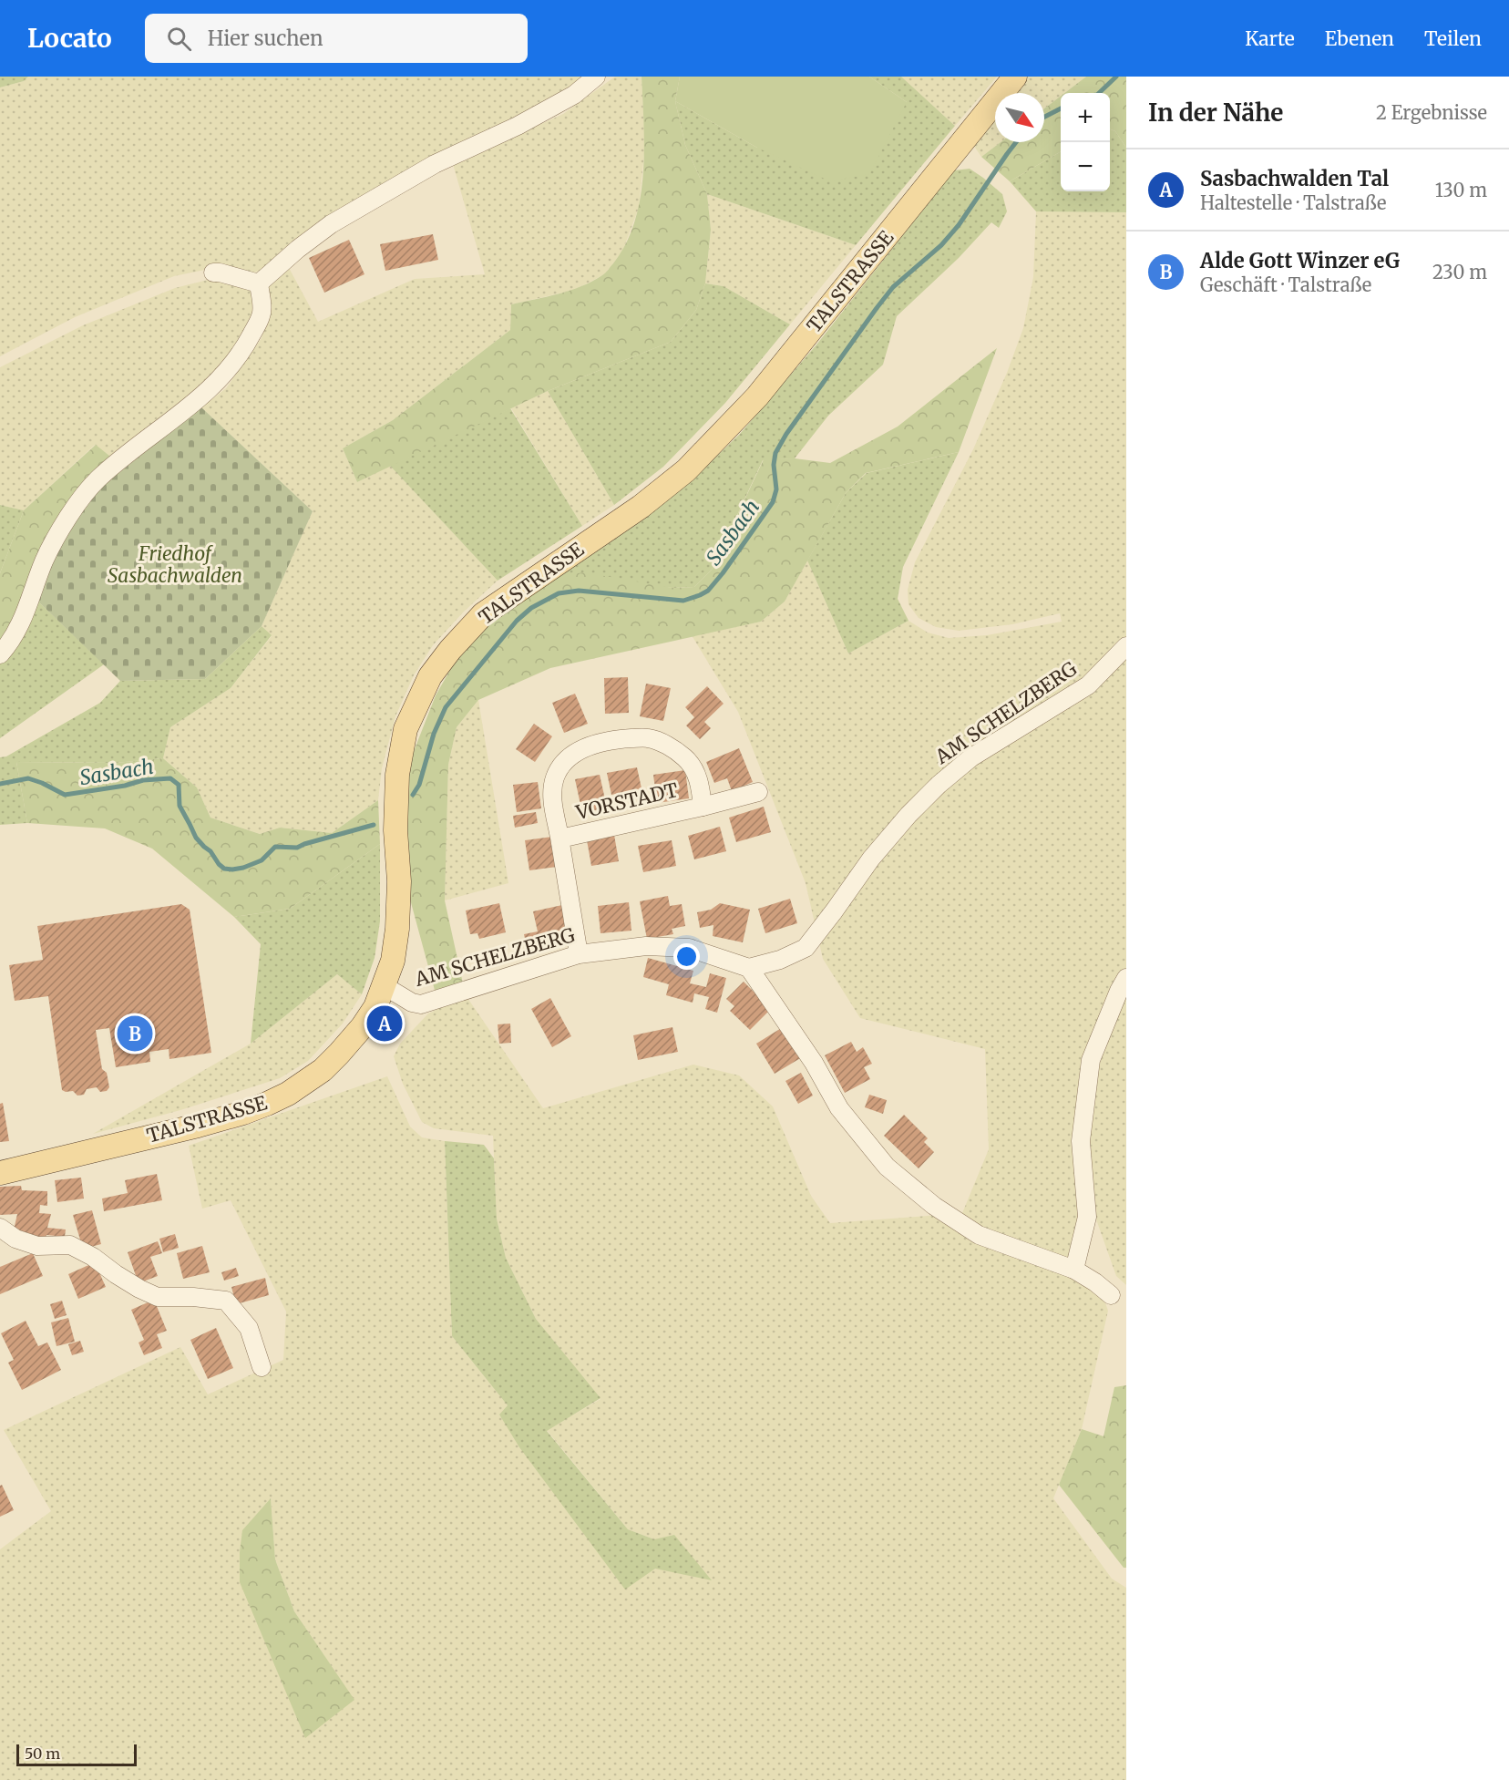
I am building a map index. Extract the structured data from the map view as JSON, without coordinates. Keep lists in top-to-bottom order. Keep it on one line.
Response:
{"streets":{"main road":["TALSTRASSE"],"street":["AM SCHELZBERG","VORSTADT"]},"crossings":[["TALSTRASSE","AM SCHELZBERG"],["AM SCHELZBERG","VORSTADT"]],"water":["Sasbach"],"parks":["Friedhof Sasbachwalden"],"scale_bar":"50 m","north":"bottom right","page":{"header":"Locato","search":"Hier suchen","nav":["Karte","Ebenen","Teilen"],"heading":["In der Nähe","2 Ergebnisse"],"map_buttons":["+","−"],"list":[{"mark":"A","name":"Sasbachwalden Tal","note":"Haltestelle · Talstraße","value":"130 m"},{"mark":"B","name":"Alde Gott Winzer eG","note":"Geschäft · Talstraße","value":"230 m"}],"pins":["A","B"],"scale":"50 m"}}
